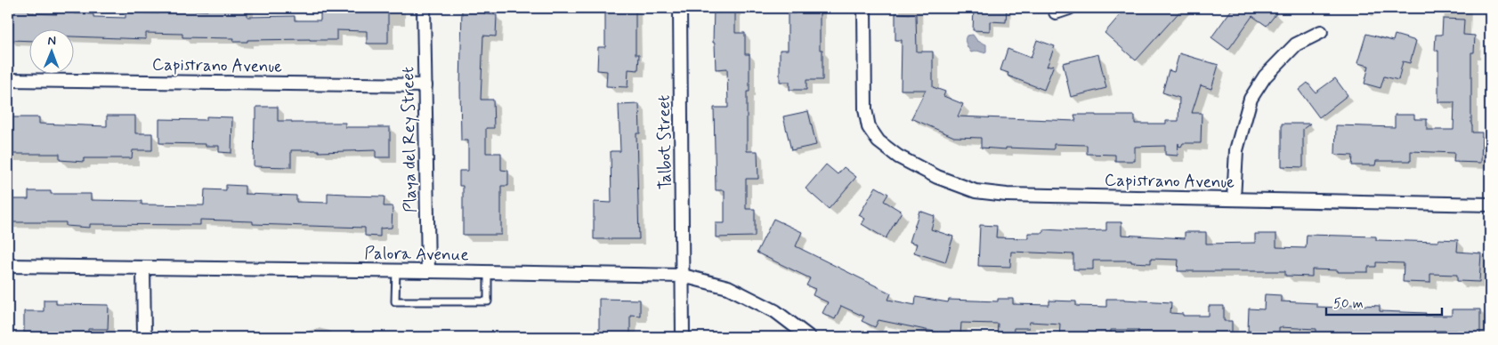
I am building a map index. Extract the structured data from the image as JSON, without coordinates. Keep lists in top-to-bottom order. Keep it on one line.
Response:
{"streets":{"street":["Capistrano Avenue","Playa del Rey Street","Talbot Street","Palora Avenue"]},"crossings":[["Capistrano Avenue","Playa del Rey Street"],["Playa del Rey Street","Palora Avenue"],["Talbot Street","Palora Avenue"]],"scale_bar":"50 m","north":"top"}
